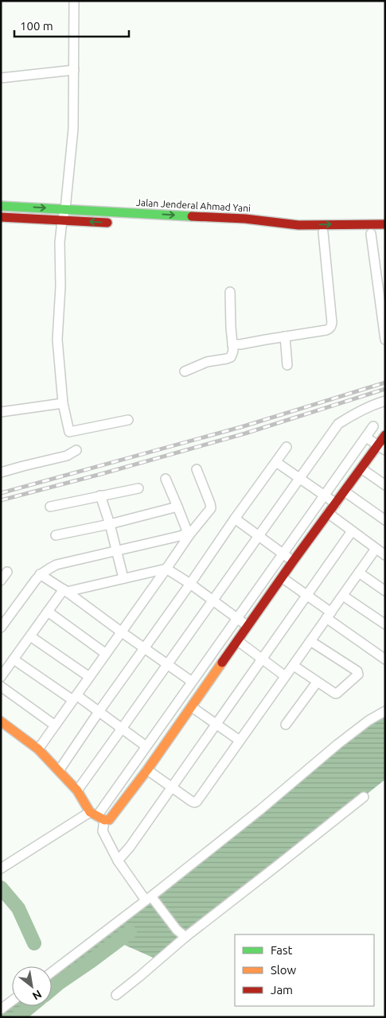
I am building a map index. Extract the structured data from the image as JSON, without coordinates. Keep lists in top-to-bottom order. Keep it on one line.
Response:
{"streets":{"main road":["Jalan Jenderal Ahmad Yani"]},"legend":["Fast","Slow","Jam"],"scale_bar":"100 m","north":"bottom right"}
